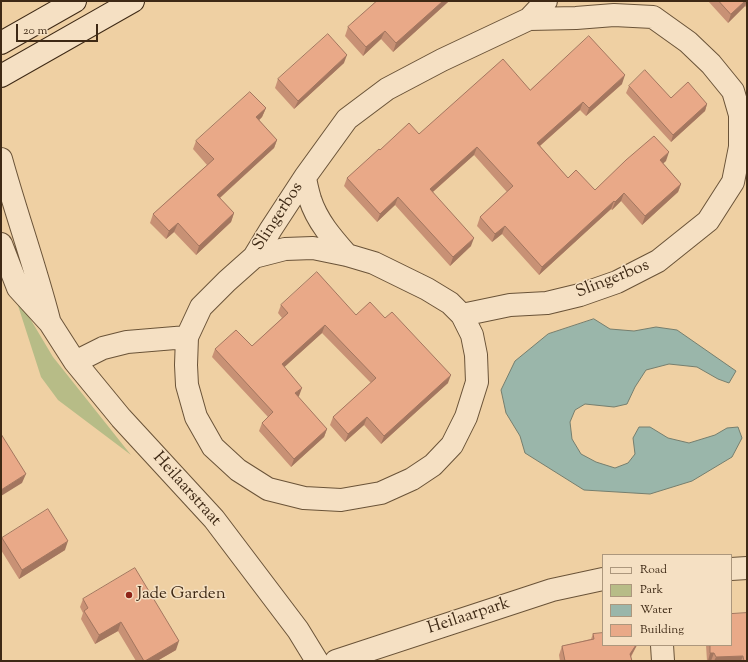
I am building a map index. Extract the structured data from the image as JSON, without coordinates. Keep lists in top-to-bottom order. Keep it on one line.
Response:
{"streets":{"street":["Slingerbos","Heilaarstraat","Heilaarpark"]},"places":["Jade Garden"],"legend":["Road","Park","Water","Building"],"scale_bar":"20 m"}
